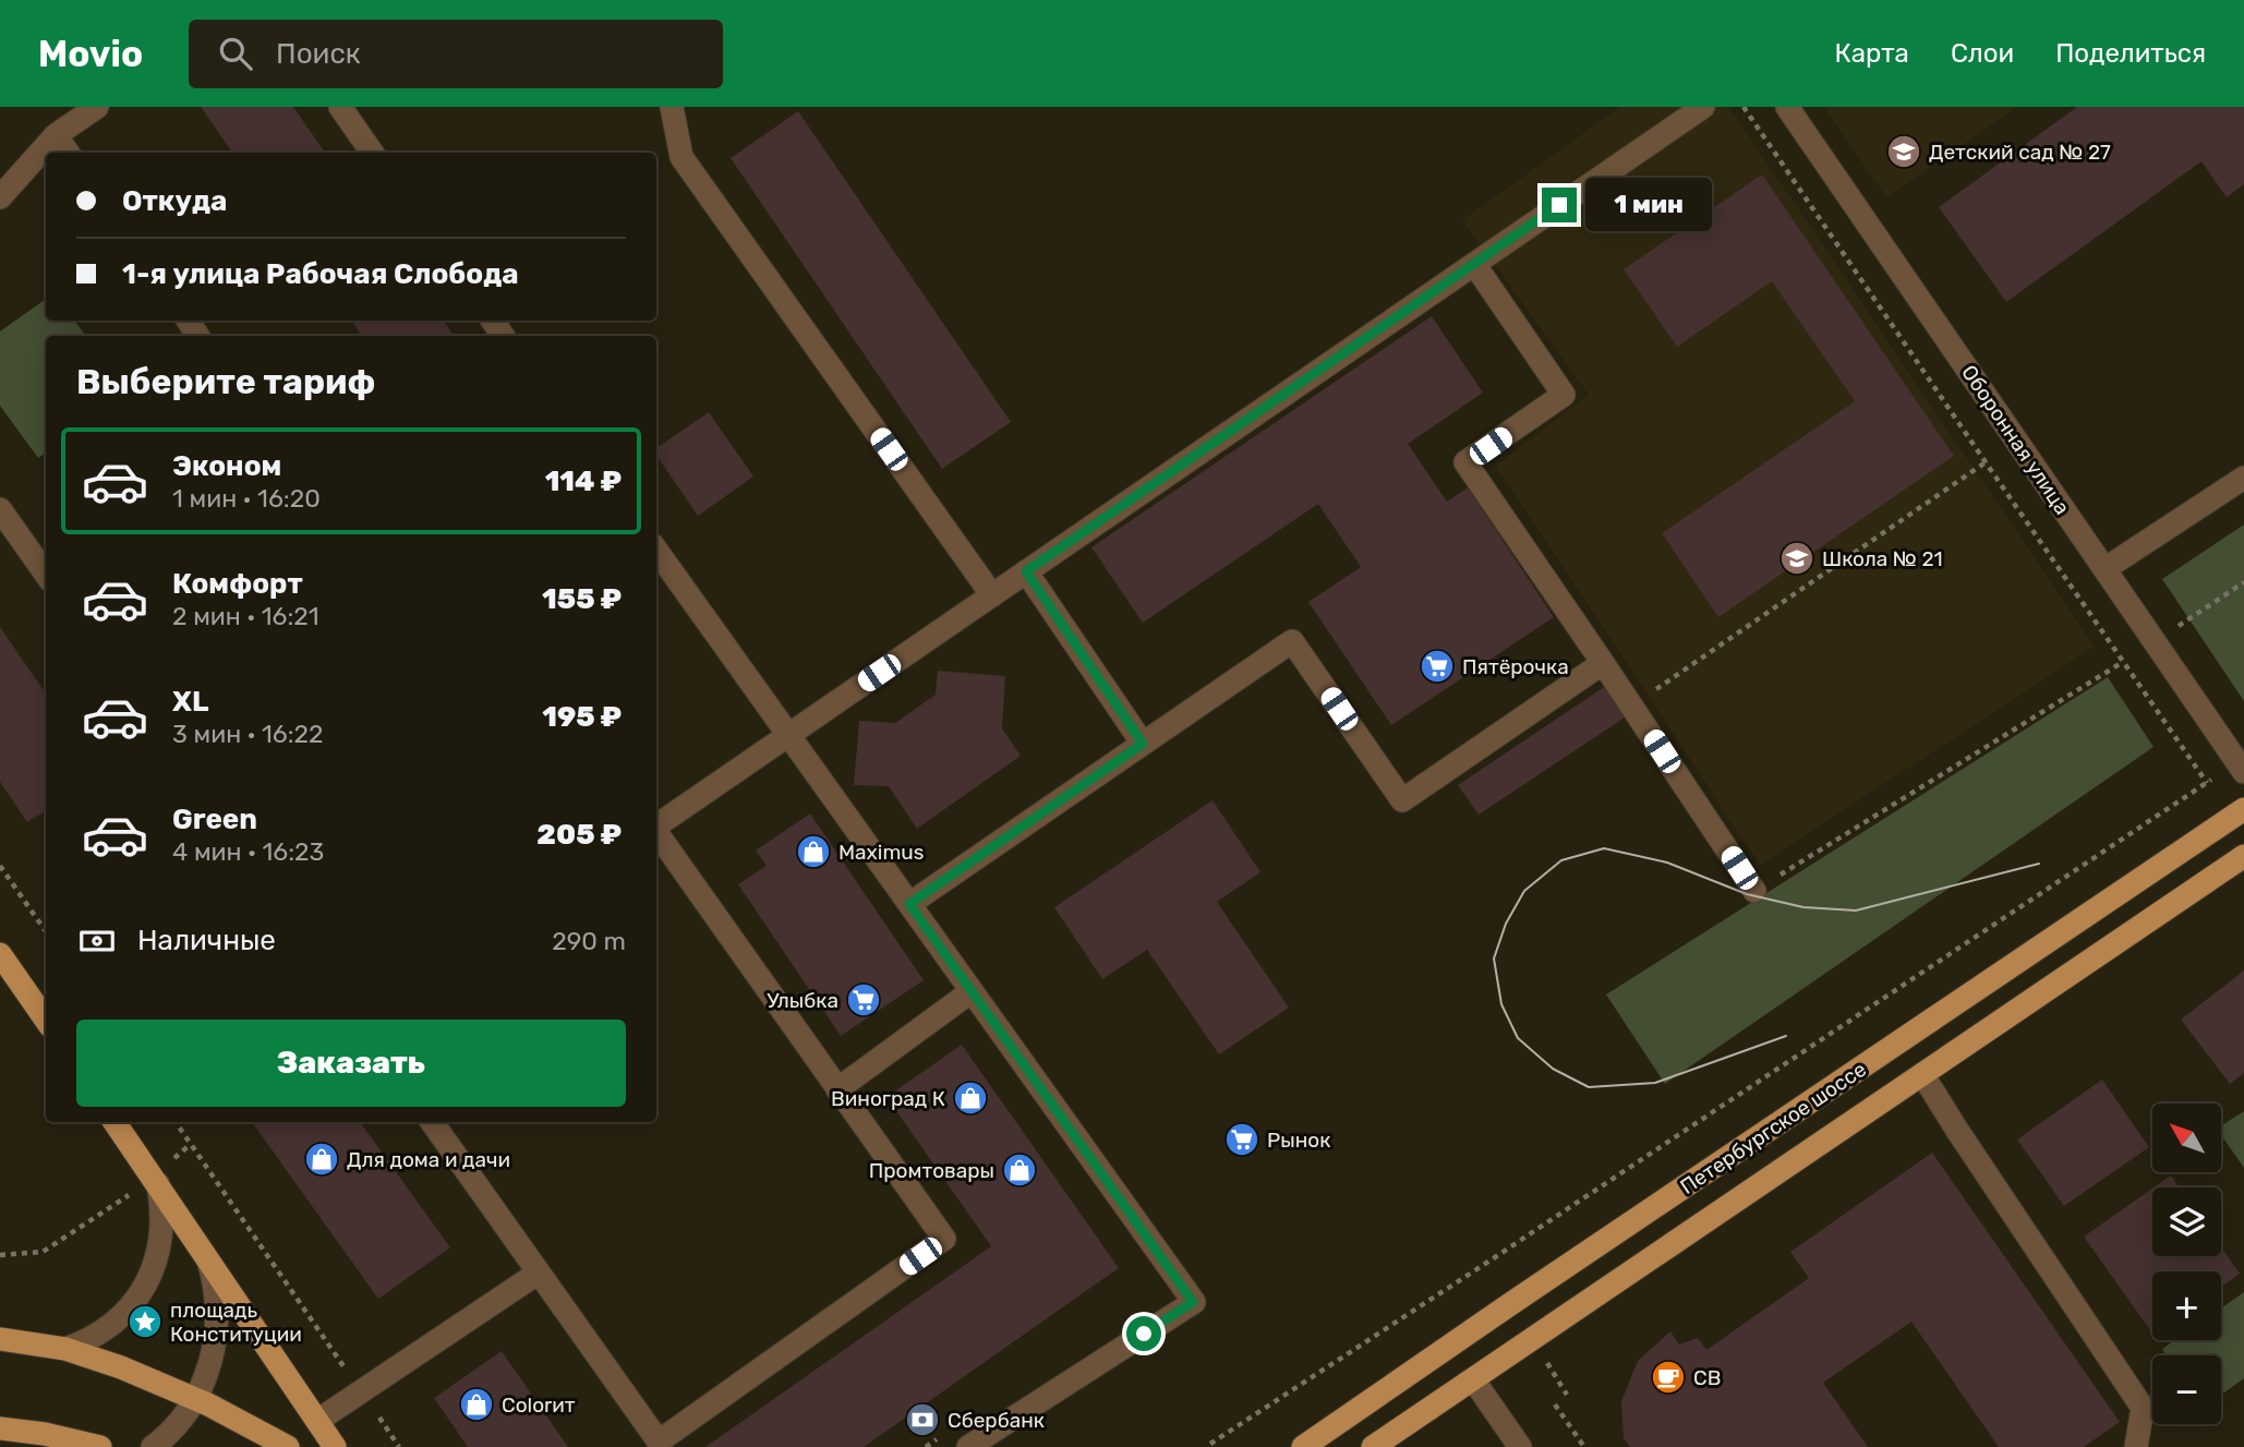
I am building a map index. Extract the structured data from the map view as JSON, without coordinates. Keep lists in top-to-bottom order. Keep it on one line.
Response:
{"streets":{"main road":["Петербургское шоссе"],"street":["Оборонная улица"]},"places":{"school or university":["Детский сад № 27","Школа № 21"],"supermarket":["Пятёрочка","Улыбка","Рынок"],"shop":["Maximus","Виноград К","Для дома и дачи","Промтовары","Colorит"],"place":["площадь Конституции"],"cafe":["СВ"],"bank":["Сбербанк"]},"north":"top left","page":{"header":"Movio","search":"Поиск","nav":["Карта","Слои","Поделиться"],"banner":["Откуда","1-я улица Рабочая Слобода"],"bubble":"1 мин","heading":"Выберите тариф","list":[{"name":"Эконом","note":"1 мин · 16:20","value":"114 ₽"},{"name":"Комфорт","note":"2 мин · 16:21","value":"155 ₽"},{"name":"XL","note":"3 мин · 16:22","value":"195 ₽"},{"name":"Green","note":"4 мин · 16:23","value":"205 ₽"}],"pay":["Наличные","290 m"],"buttons":"Заказать","map_buttons":["+","−"]}}
